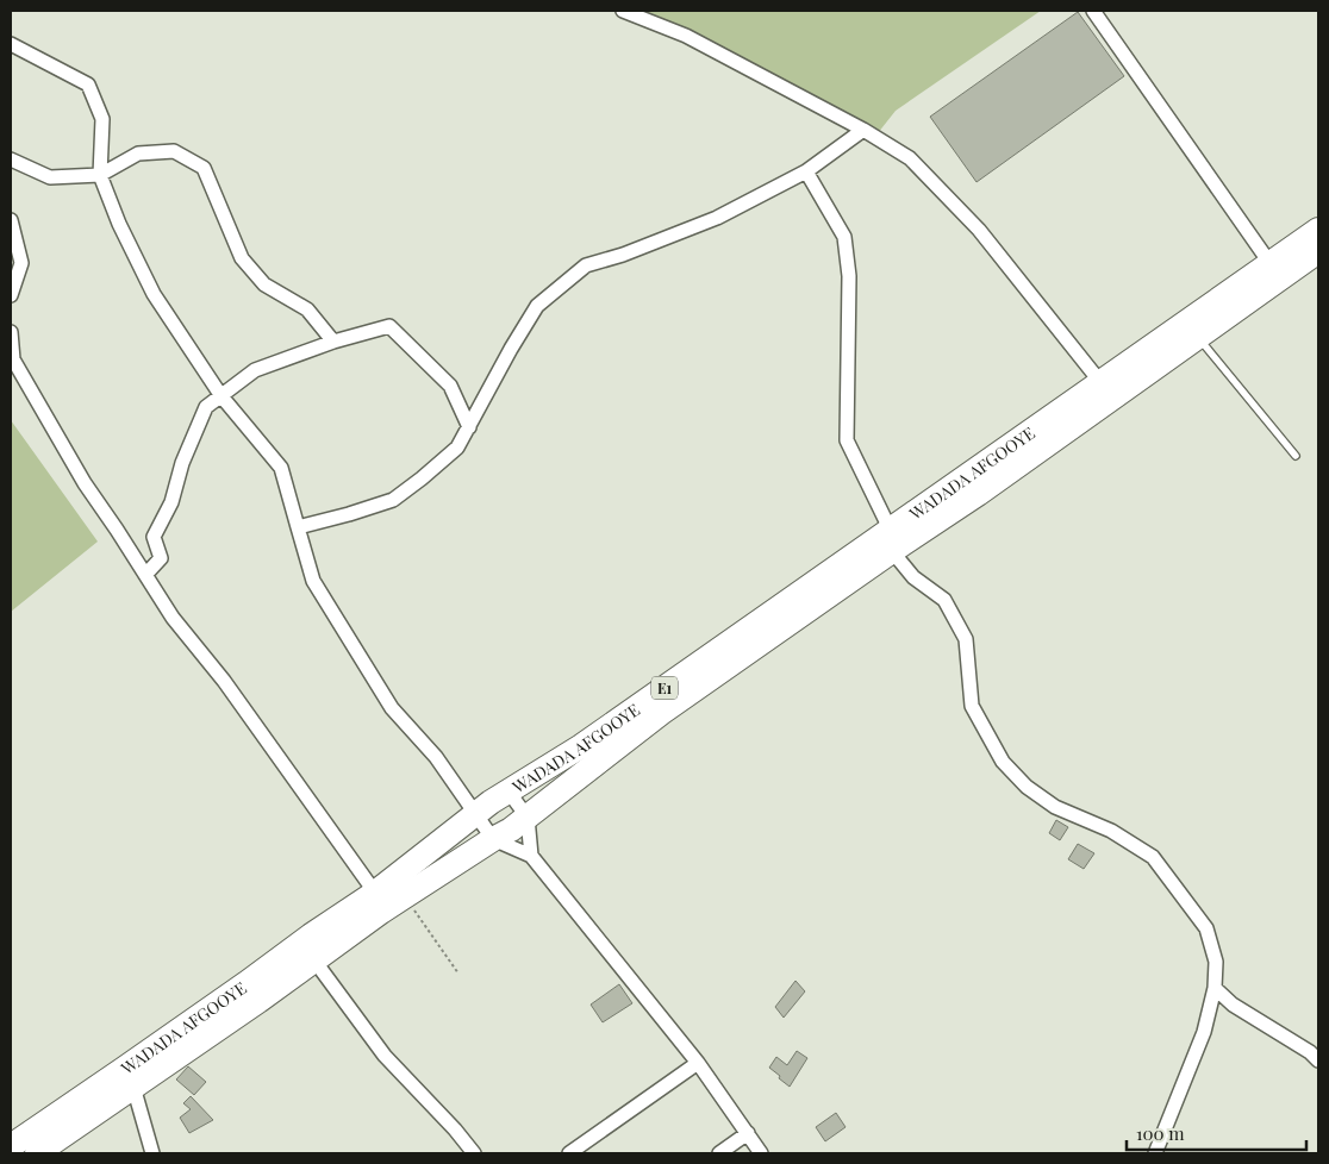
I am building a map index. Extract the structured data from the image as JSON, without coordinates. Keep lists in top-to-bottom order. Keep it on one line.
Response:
{"streets":{"highway":["WADADA AFGOOYE","E1"]},"scale_bar":"100 m"}
